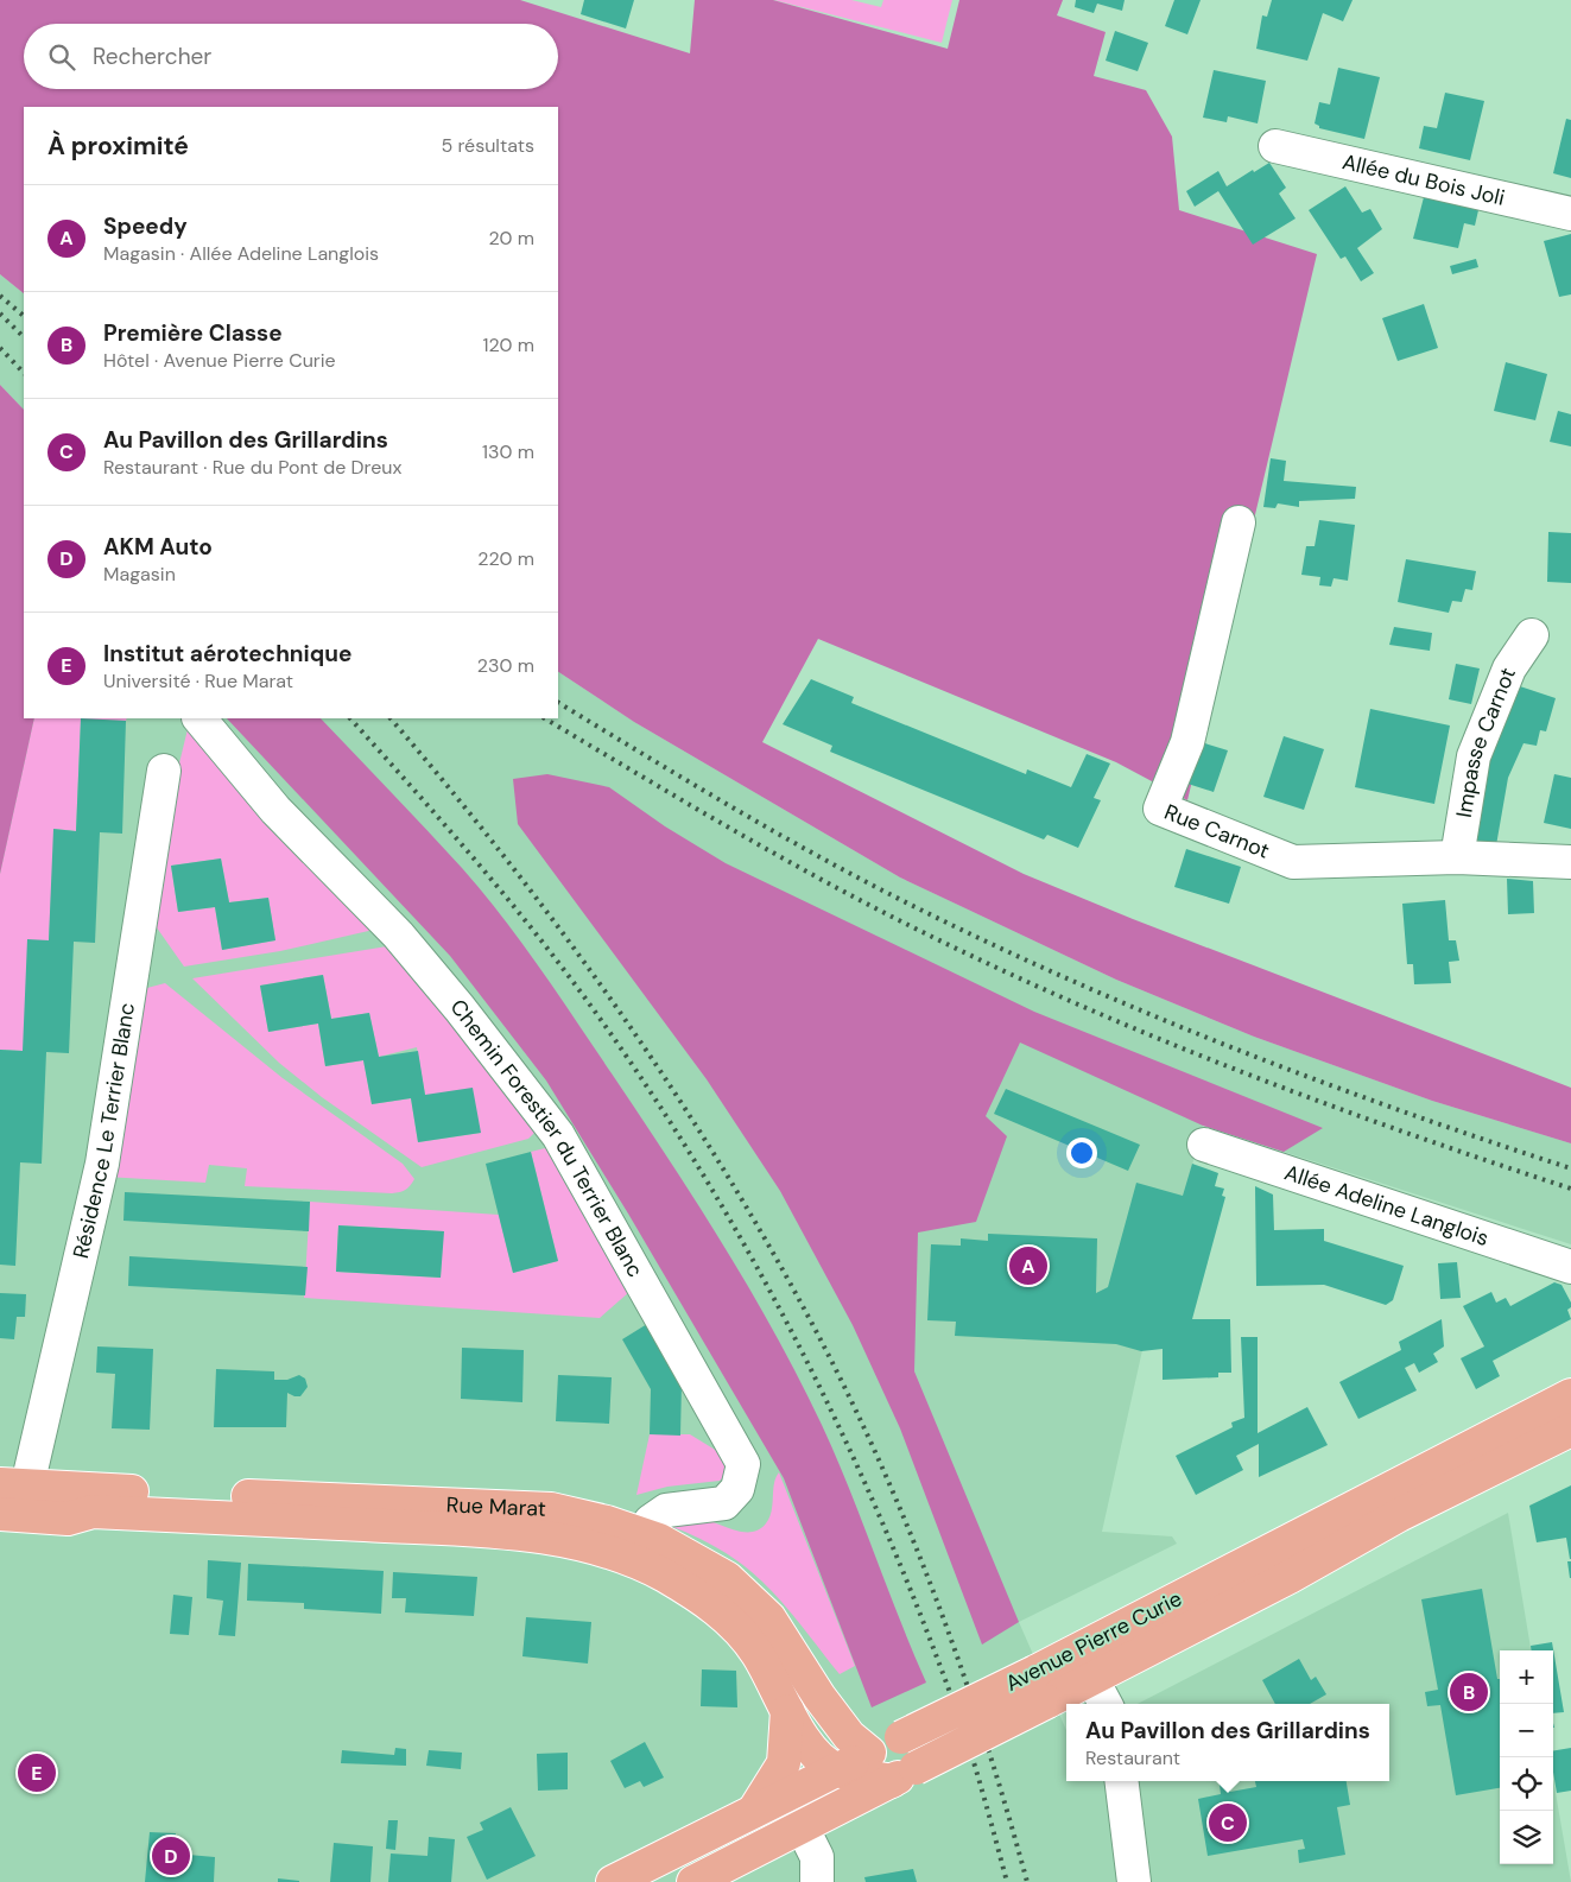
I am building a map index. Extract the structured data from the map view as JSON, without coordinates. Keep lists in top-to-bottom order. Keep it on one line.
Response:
{"streets":{"main road":["Rue Marat","Avenue Pierre Curie"],"street":["Allée du Bois Joli","Impasse Carnot","Rue Carnot","Résidence Le Terrier Blanc","Chemin Forestier du Terrier Blanc","Allée Adeline Langlois"]},"crossings":[["Impasse Carnot","Rue Carnot"],["Résidence Le Terrier Blanc","Rue Marat"],["Chemin Forestier du Terrier Blanc","Rue Marat"],["Rue Marat","Avenue Pierre Curie"]],"page":{"search":"Rechercher","heading":["À proximité","5 résultats"],"list":[{"mark":"A","name":"Speedy","note":"Magasin · Allée Adeline Langlois","value":"20 m"},{"mark":"B","name":"Première Classe","note":"Hôtel · Avenue Pierre Curie","value":"120 m"},{"mark":"C","name":"Au Pavillon des Grillardins","note":"Restaurant · Rue du Pont de Dreux","value":"130 m"},{"mark":"D","name":"AKM Auto","note":"Magasin","value":"220 m"},{"mark":"E","name":"Institut aérotechnique","note":"Université · Rue Marat","value":"230 m"}],"pins":["A","B","E","C","D"],"map_buttons":["+","−"],"popup":["Au Pavillon des Grillardins","Restaurant"]}}
